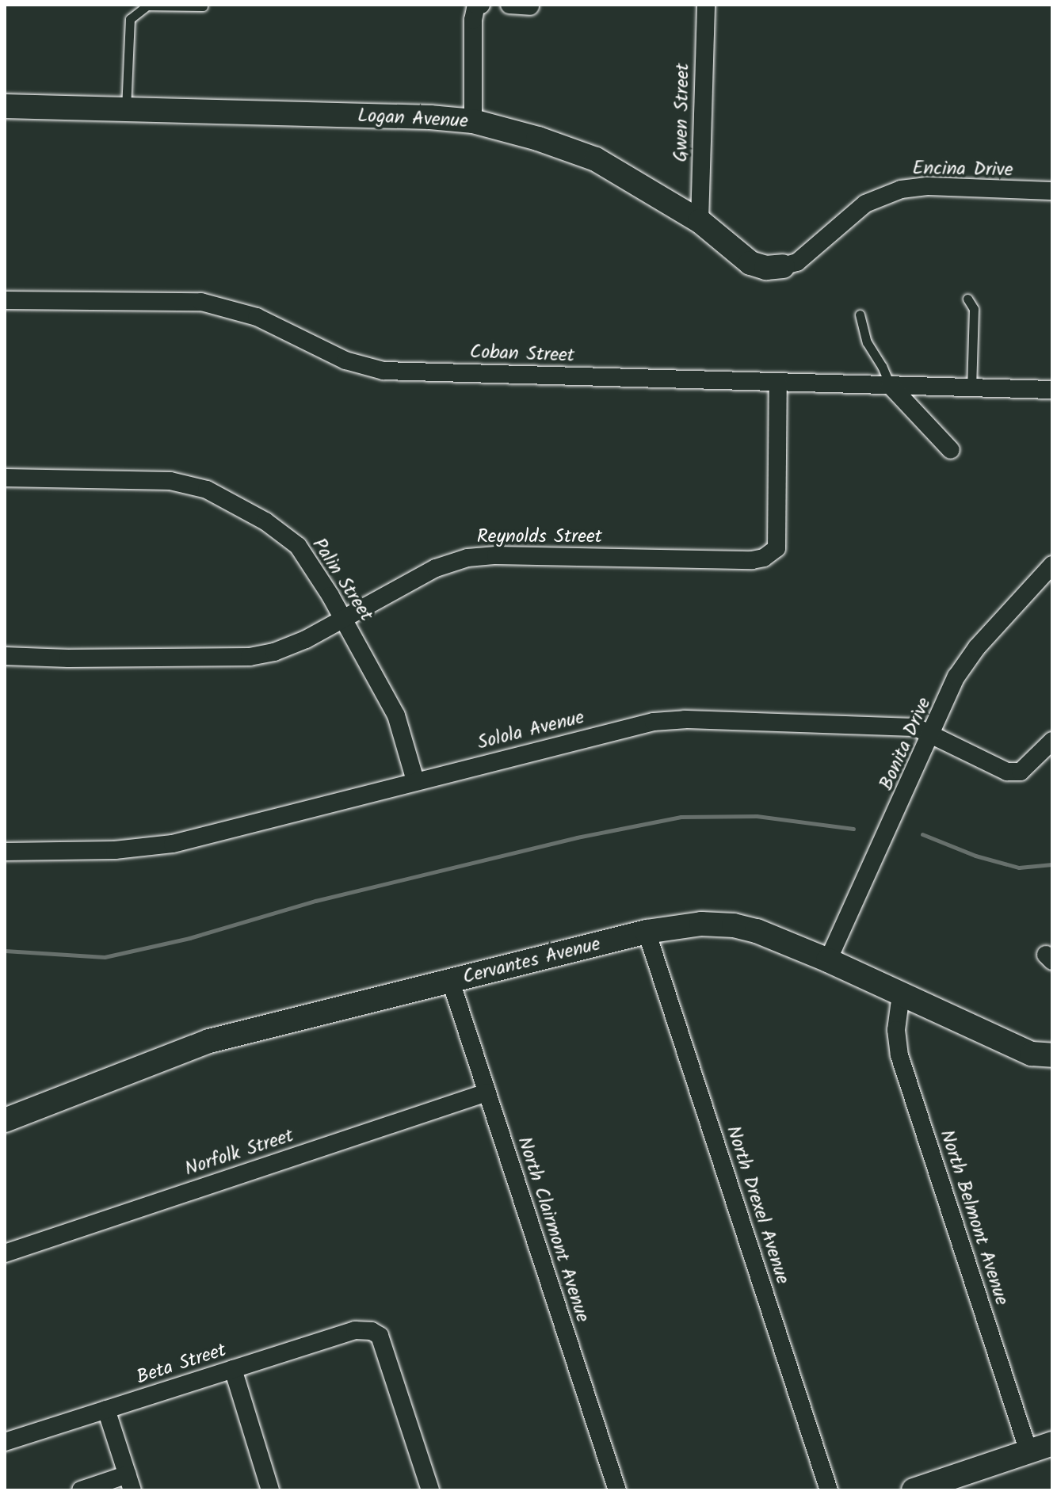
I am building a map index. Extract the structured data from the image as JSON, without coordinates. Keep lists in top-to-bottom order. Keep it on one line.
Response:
{"streets":{"street":["Gwen Street","Logan Avenue","Encina Drive","Coban Street","Reynolds Street","Palin Street","Solola Avenue","Bonita Drive","Cervantes Avenue","Norfolk Street","North Drexel Avenue","North Belmont Avenue","North Clairmont Avenue","Beta Street"]},"crossings":[["Gwen Street","Logan Avenue"],["Logan Avenue","Encina Drive"],["Coban Street","Reynolds Street"],["Reynolds Street","Palin Street"],["Palin Street","Solola Avenue"],["Solola Avenue","Bonita Drive"],["Bonita Drive","Cervantes Avenue"],["Cervantes Avenue","North Drexel Avenue"],["Cervantes Avenue","North Belmont Avenue"],["Cervantes Avenue","North Clairmont Avenue"],["Norfolk Street","North Clairmont Avenue"]]}
